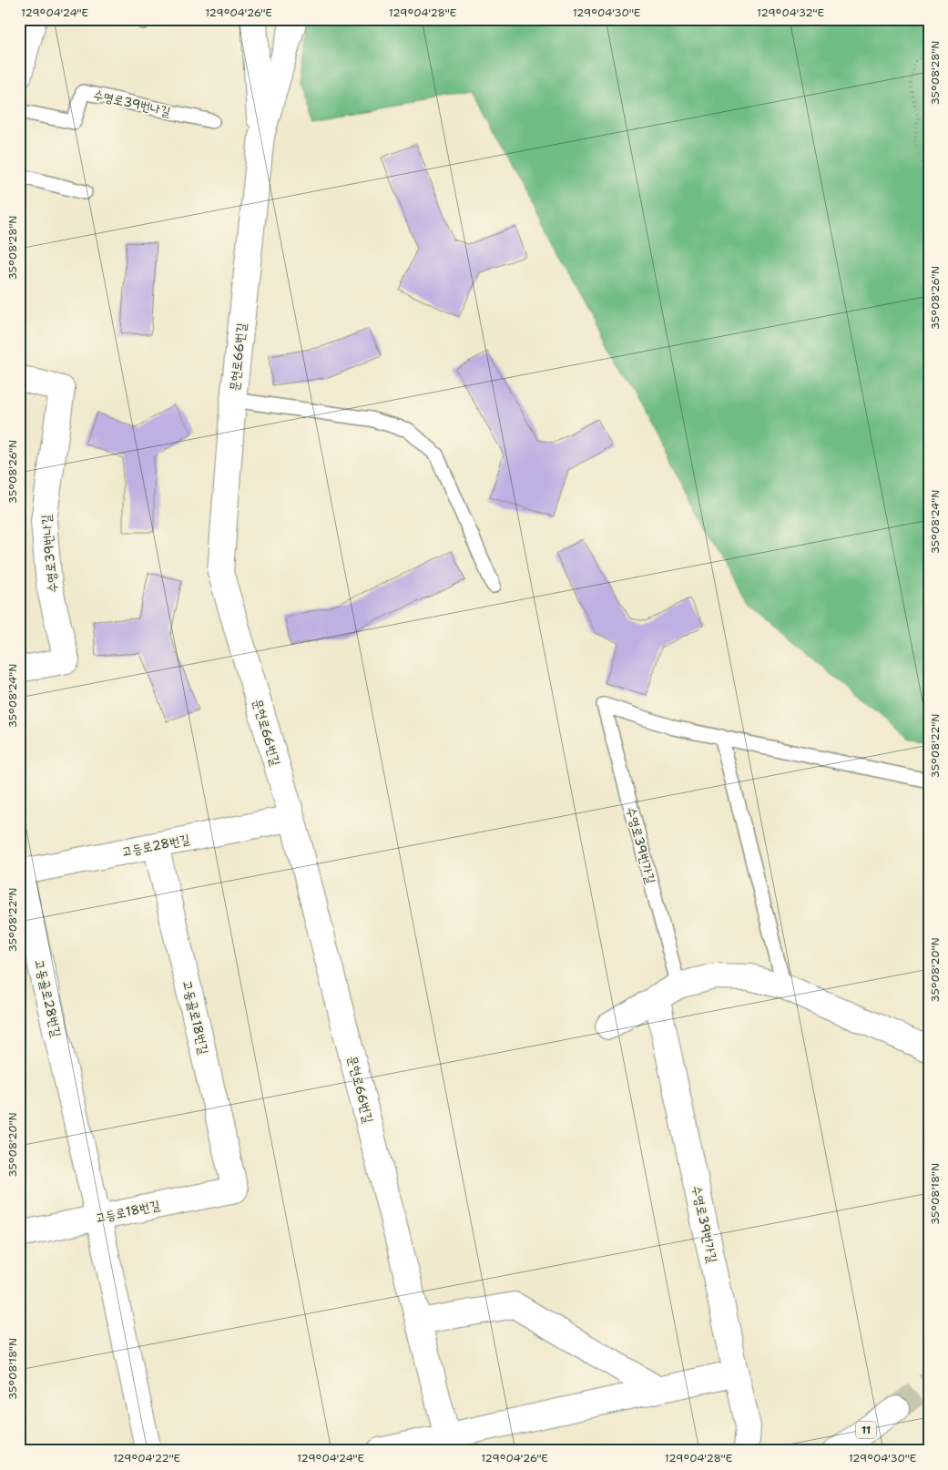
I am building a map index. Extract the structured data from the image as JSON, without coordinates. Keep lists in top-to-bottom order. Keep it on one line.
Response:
{"streets":{"main road":["수영로39번나길","문현로66번길","고등로28번길","수영로39번가길","고동골로28번길","고동골로18번길","고등로18번길","11"]},"crossings":[["문현로66번길","고등로28번길"],["고등로28번길","고동골로28번길"],["고등로28번길","고동골로18번길"],["고동골로28번길","고등로18번길"],["고동골로18번길","고등로18번길"]],"coordinates":["129°04'24\"E","129°04'26\"E","129°04'28\"E","129°04'30\"E","129°04'32\"E","35°08'28\"N","35°08'26\"N","35°08'24\"N","35°08'22\"N","35°08'20\"N","35°08'18\"N","129°04'22\"E"]}
